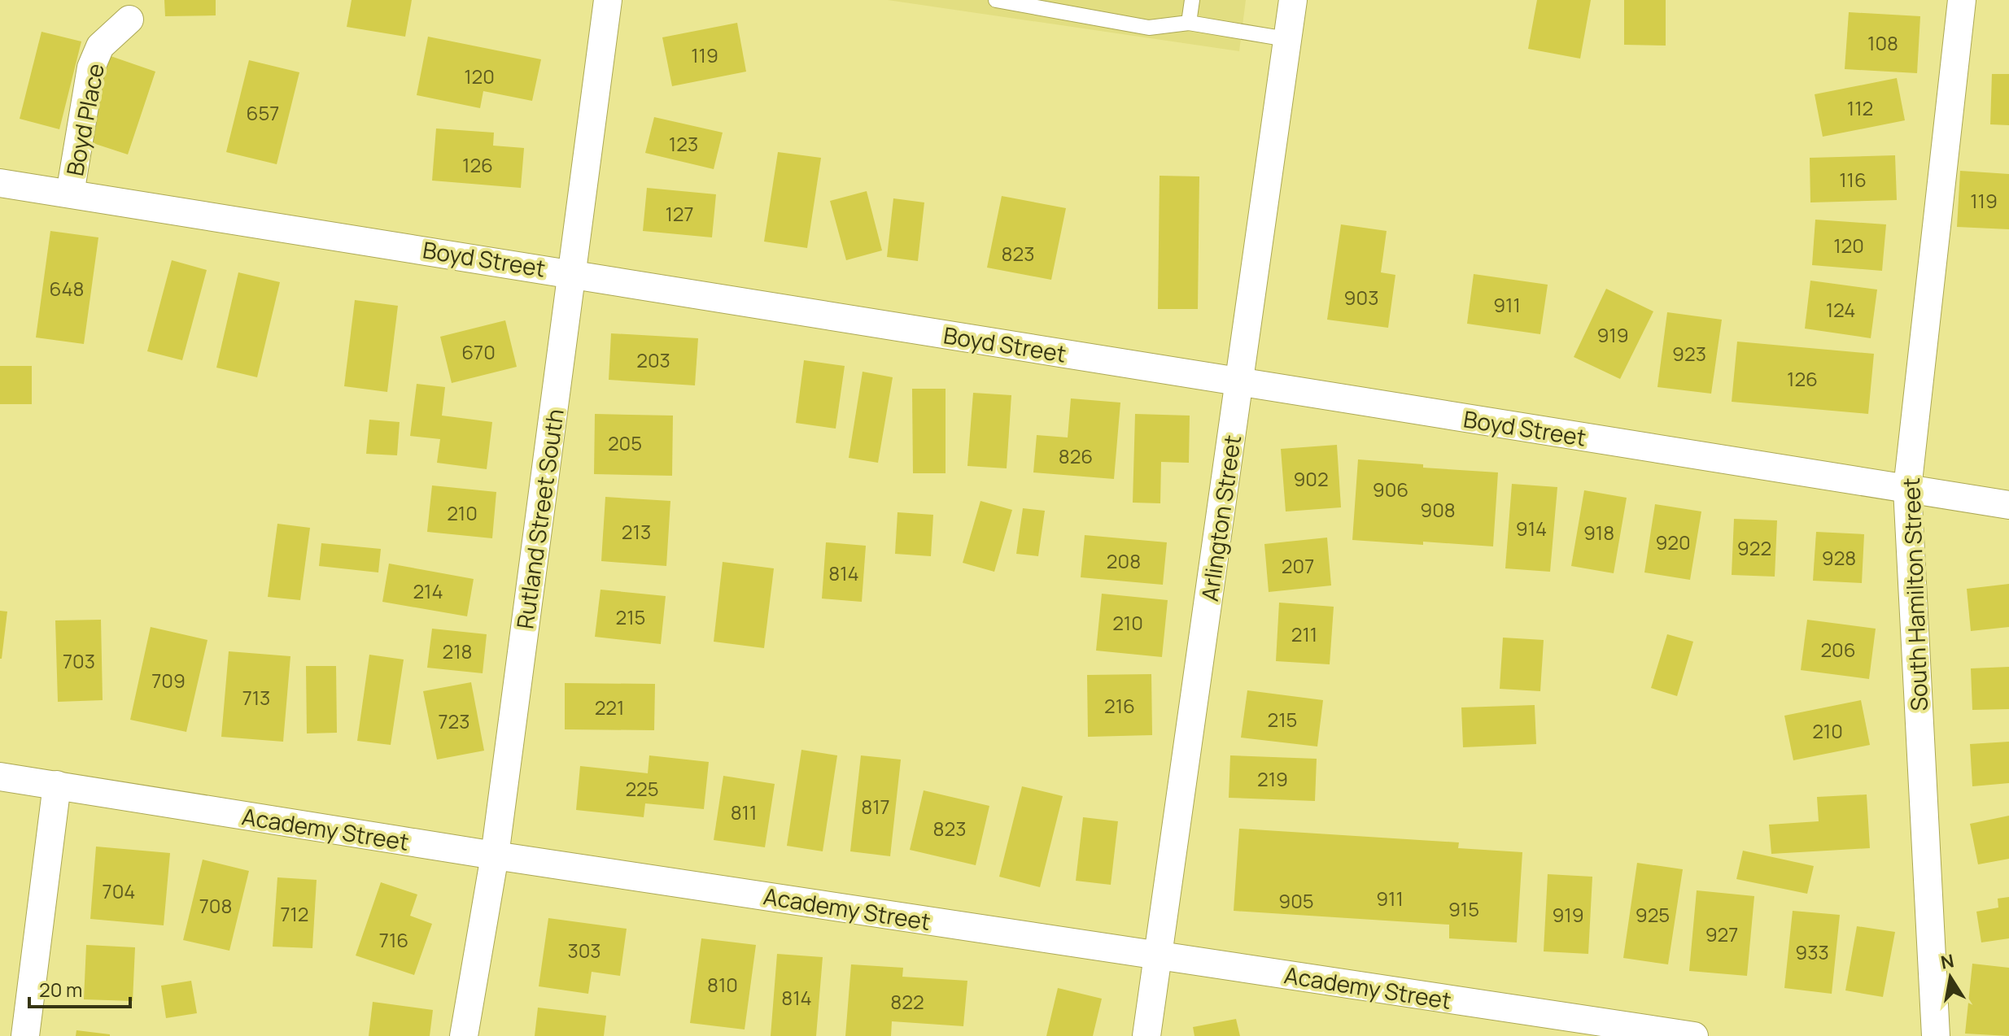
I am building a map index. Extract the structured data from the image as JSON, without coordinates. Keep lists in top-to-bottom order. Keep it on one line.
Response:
{"streets":{"street":["Boyd Place","Boyd Street","Arlington Street","Rutland Street South","South Hamilton Street","Academy Street"]},"crossings":[["Boyd Place","Boyd Street"],["Boyd Street","Arlington Street"],["Boyd Street","Rutland Street South"],["Boyd Street","South Hamilton Street"],["Arlington Street","Academy Street"],["Rutland Street South","Academy Street"]],"house_numbers":["108","119","120","112","657","123","126","116","119","127","120","823","648","903","911","124","919","670","923","203","126","205","826","902","906","908","210","914","213","918","920","922","928","208","207","814","214","215","210","211","206","218","703","709","713","216","221","215","723","210","219","225","817","811","823","704","911","905","708","915","712","919","925","927","716","303","933","810","814","822"],"scale_bar":"20 m","north":"top"}
